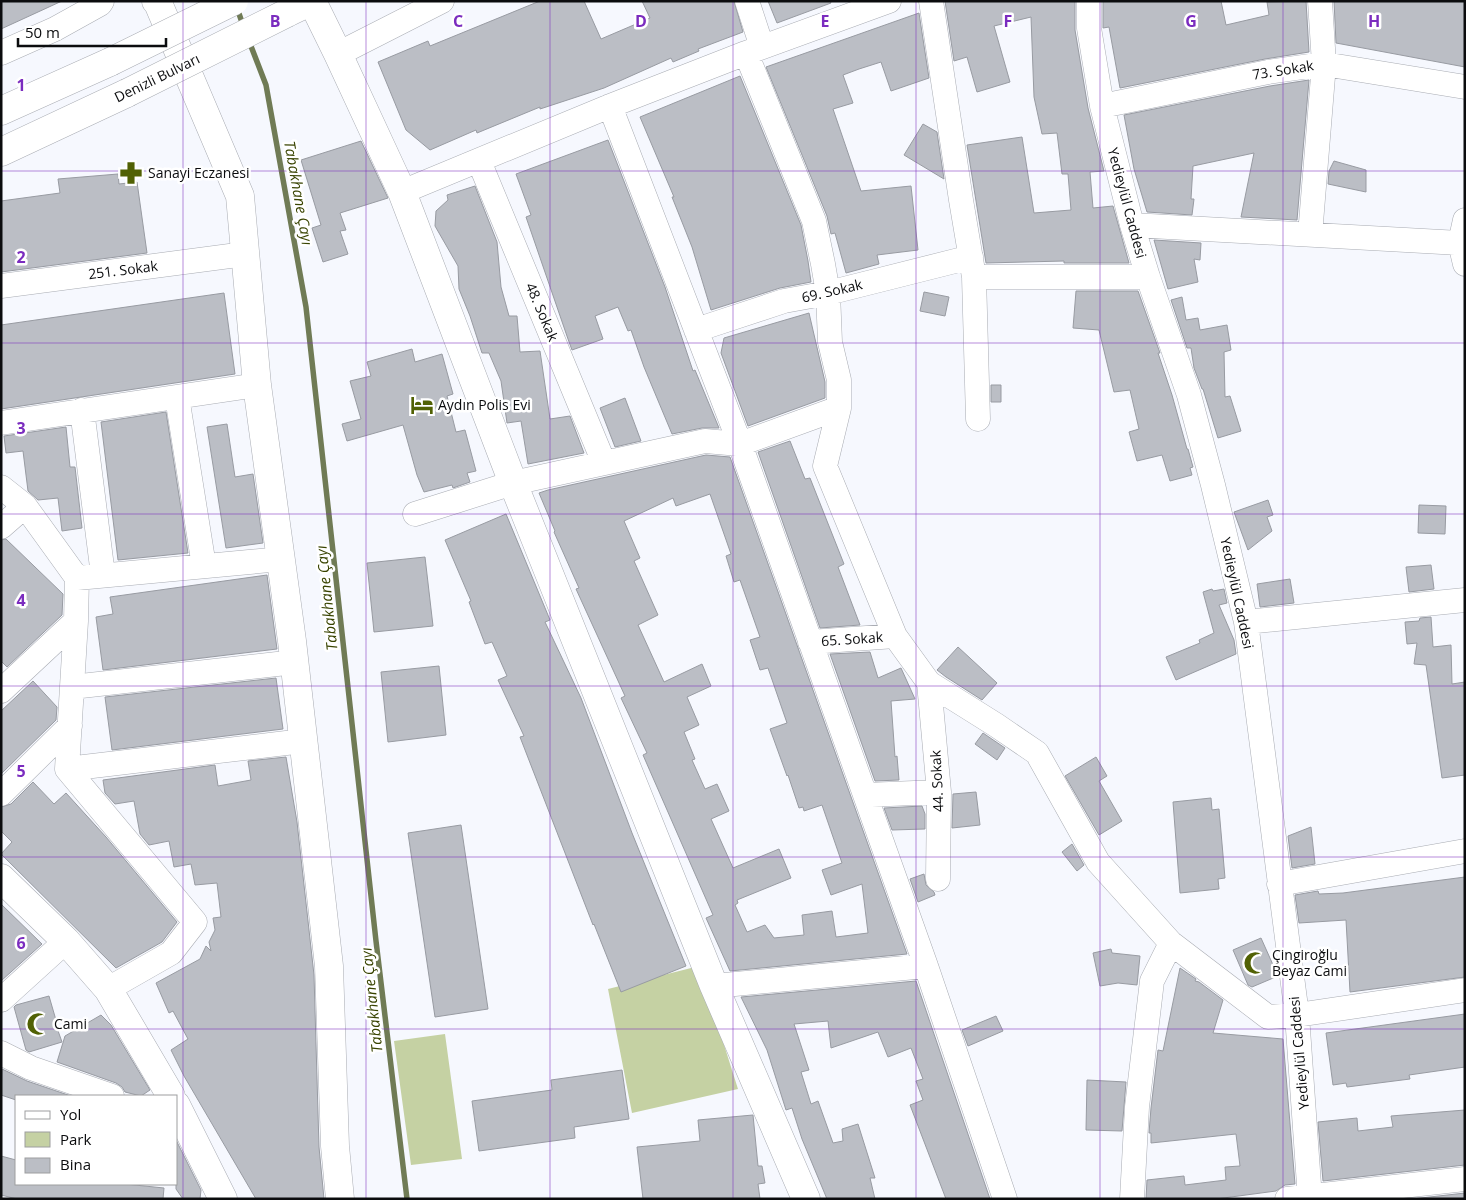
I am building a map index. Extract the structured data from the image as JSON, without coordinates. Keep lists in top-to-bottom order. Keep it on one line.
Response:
{"streets":{"main road":["Denizli Bulvarı"],"street":["73. Sokak","Yedieylül Caddesi","251. Sokak","69. Sokak","48. Sokak","65. Sokak","44. Sokak"]},"crossings":[["73. Sokak","Yedieylül Caddesi"],["Yedieylül Caddesi","69. Sokak"]],"water":["Tabakhane Çayı"],"places":{"pharmacy":["Sanayi Eczanesi"],"hotel":["Aydın Polis Evi"],"mosque":["Çingiroğlu Beyaz Cami","Cami"]},"legend":["Yol","Park","Bina"],"scale_bar":"50 m","grid":{"columns":["B","C","D","E","F","G","H"],"rows":["1","2","3","4","5","6"]}}
